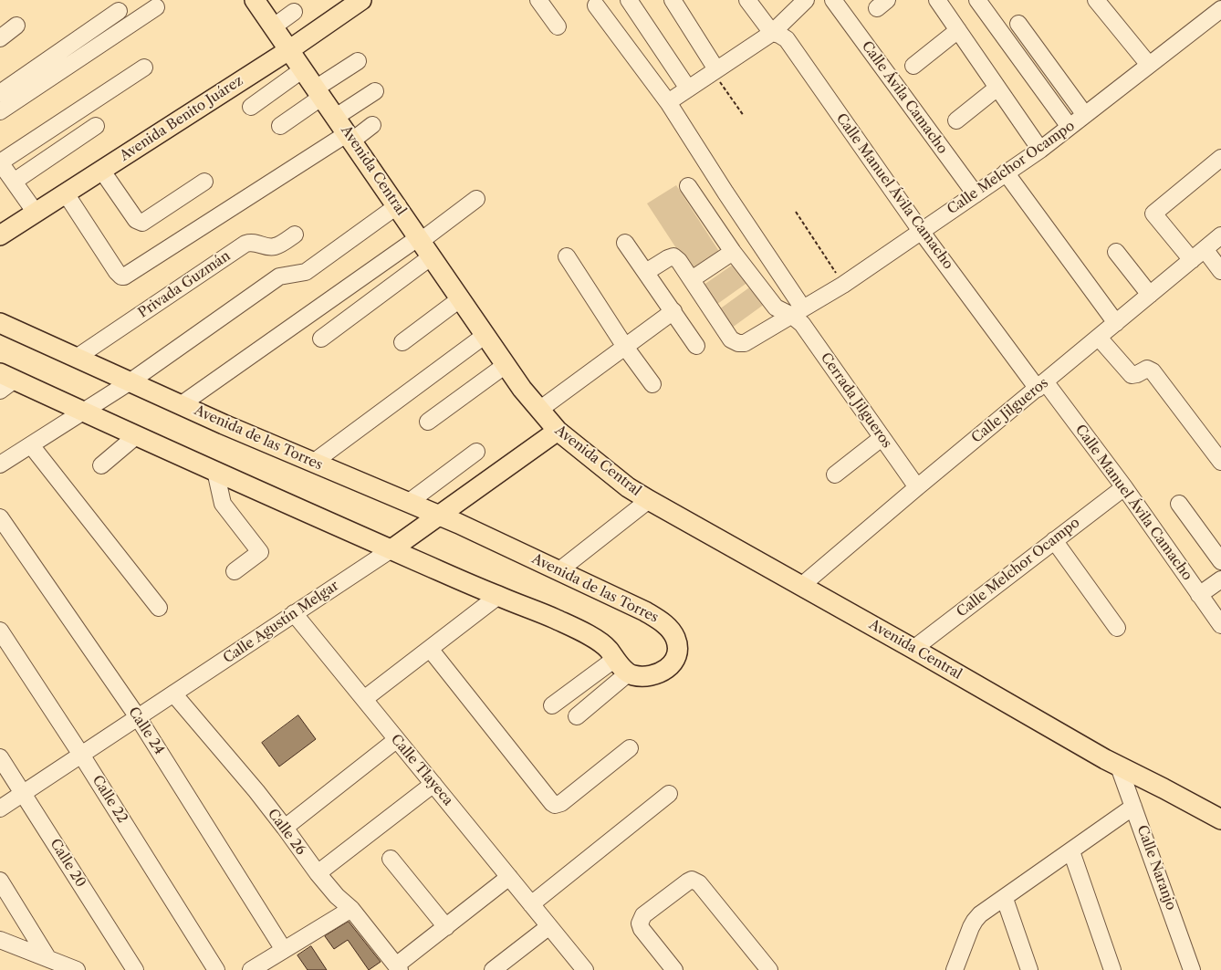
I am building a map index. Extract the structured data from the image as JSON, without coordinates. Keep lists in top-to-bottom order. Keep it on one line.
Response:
{"streets":{"main road":["Avenida Benito Juárez","Avenida Central","Avenida de las Torres","Calle Agustín Melgar"],"street":["Calle Ávila Camacho","Calle Melchor Ocampo","Calle Manuel Ávila Camacho","Privada Guzmán","Cerrada Jilgueros","Calle Jilgueros","Calle 24","Calle Tlayeca","Calle 22","Calle 26","Calle 20","Calle Naranjo"]},"crossings":[["Calle Ávila Camacho","Calle Melchor Ocampo"],["Avenida Benito Juárez","Avenida Central"],["Calle Melchor Ocampo","Avenida Central"],["Calle Melchor Ocampo","Calle Manuel Ávila Camacho"],["Calle Melchor Ocampo","Cerrada Jilgueros"],["Avenida Central","Calle Jilgueros"],["Avenida Central","Calle Agustín Melgar"],["Avenida Central","Calle Naranjo"],["Calle Manuel Ávila Camacho","Calle Jilgueros"],["Privada Guzmán","Avenida de las Torres"],["Cerrada Jilgueros","Calle Jilgueros"],["Avenida de las Torres","Calle Agustín Melgar"],["Calle Agustín Melgar","Calle 24"],["Calle Agustín Melgar","Calle Tlayeca"],["Calle Agustín Melgar","Calle 22"],["Calle Agustín Melgar","Calle 26"],["Calle Agustín Melgar","Calle 20"]]}
